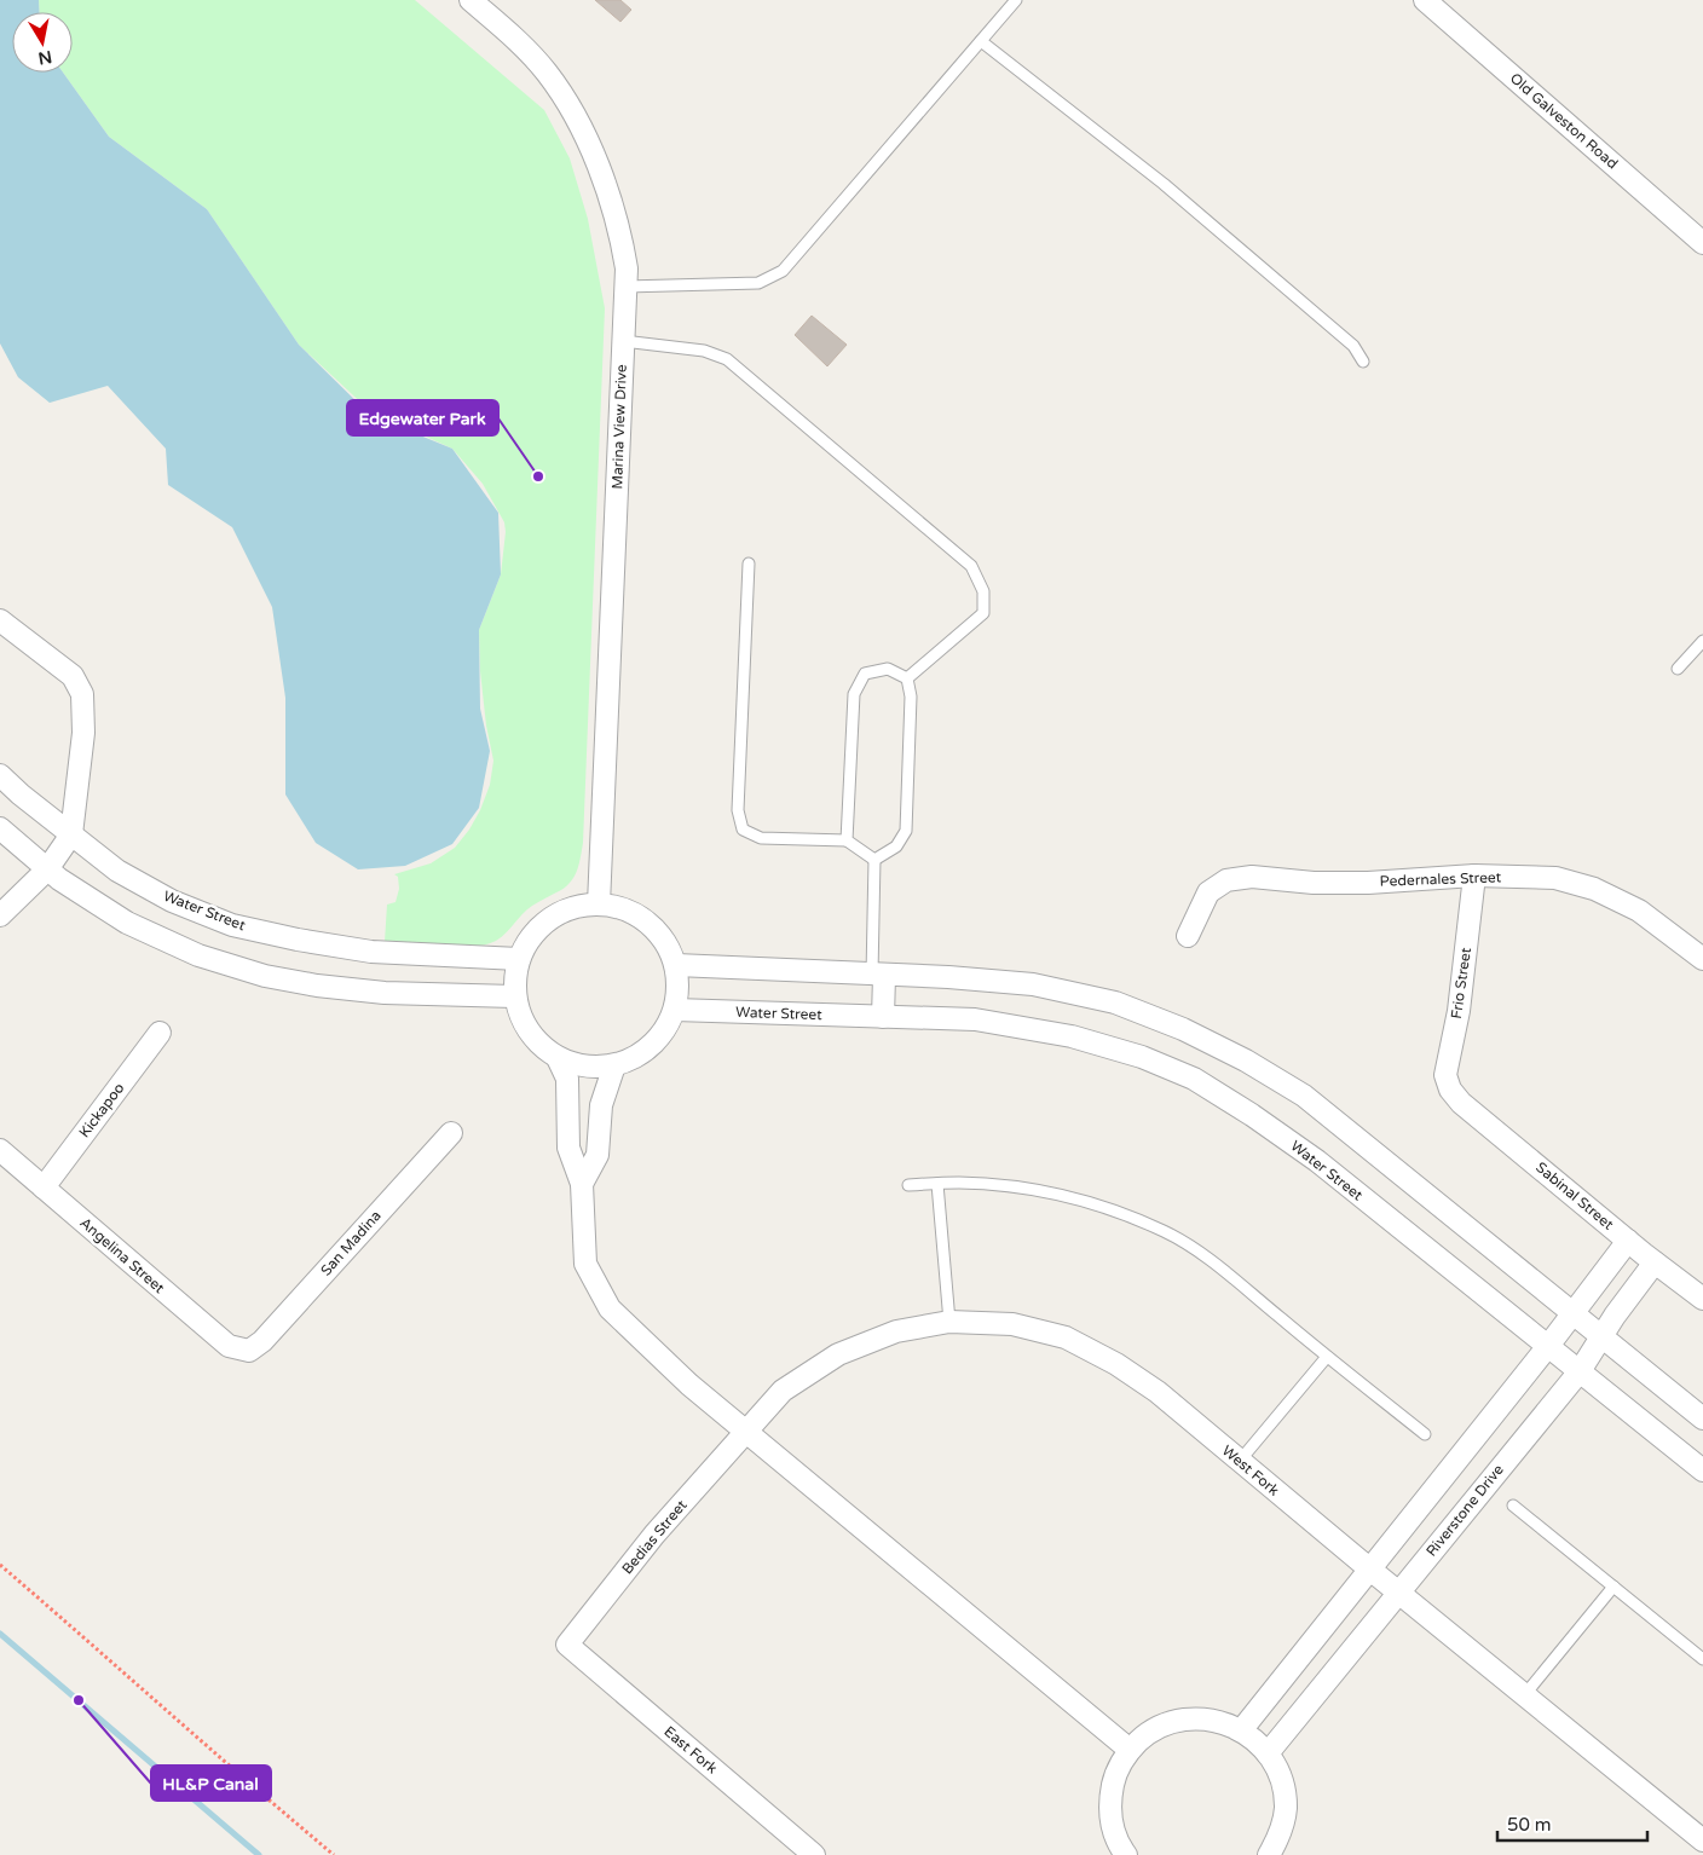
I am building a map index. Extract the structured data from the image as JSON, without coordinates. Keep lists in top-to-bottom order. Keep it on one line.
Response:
{"streets":{"street":["Old Galveston Road","Marina View Drive","Pedernales Street","Water Street","Frio Street","Kickapoo","Sabinal Street","San Madina","Angelina Street","West Fork","Riverstone Drive","Bedias Street","East Fork"]},"crossings":[["Marina View Drive","Water Street"],["Pedernales Street","Frio Street"],["Water Street","Riverstone Drive"],["Frio Street","Sabinal Street"],["Kickapoo","Angelina Street"],["Sabinal Street","Riverstone Drive"],["San Madina","Angelina Street"],["West Fork","Riverstone Drive"],["West Fork","Bedias Street"],["Bedias Street","East Fork"]],"places":["Edgewater Park","HL&P Canal"],"scale_bar":"50 m","north":"bottom"}
